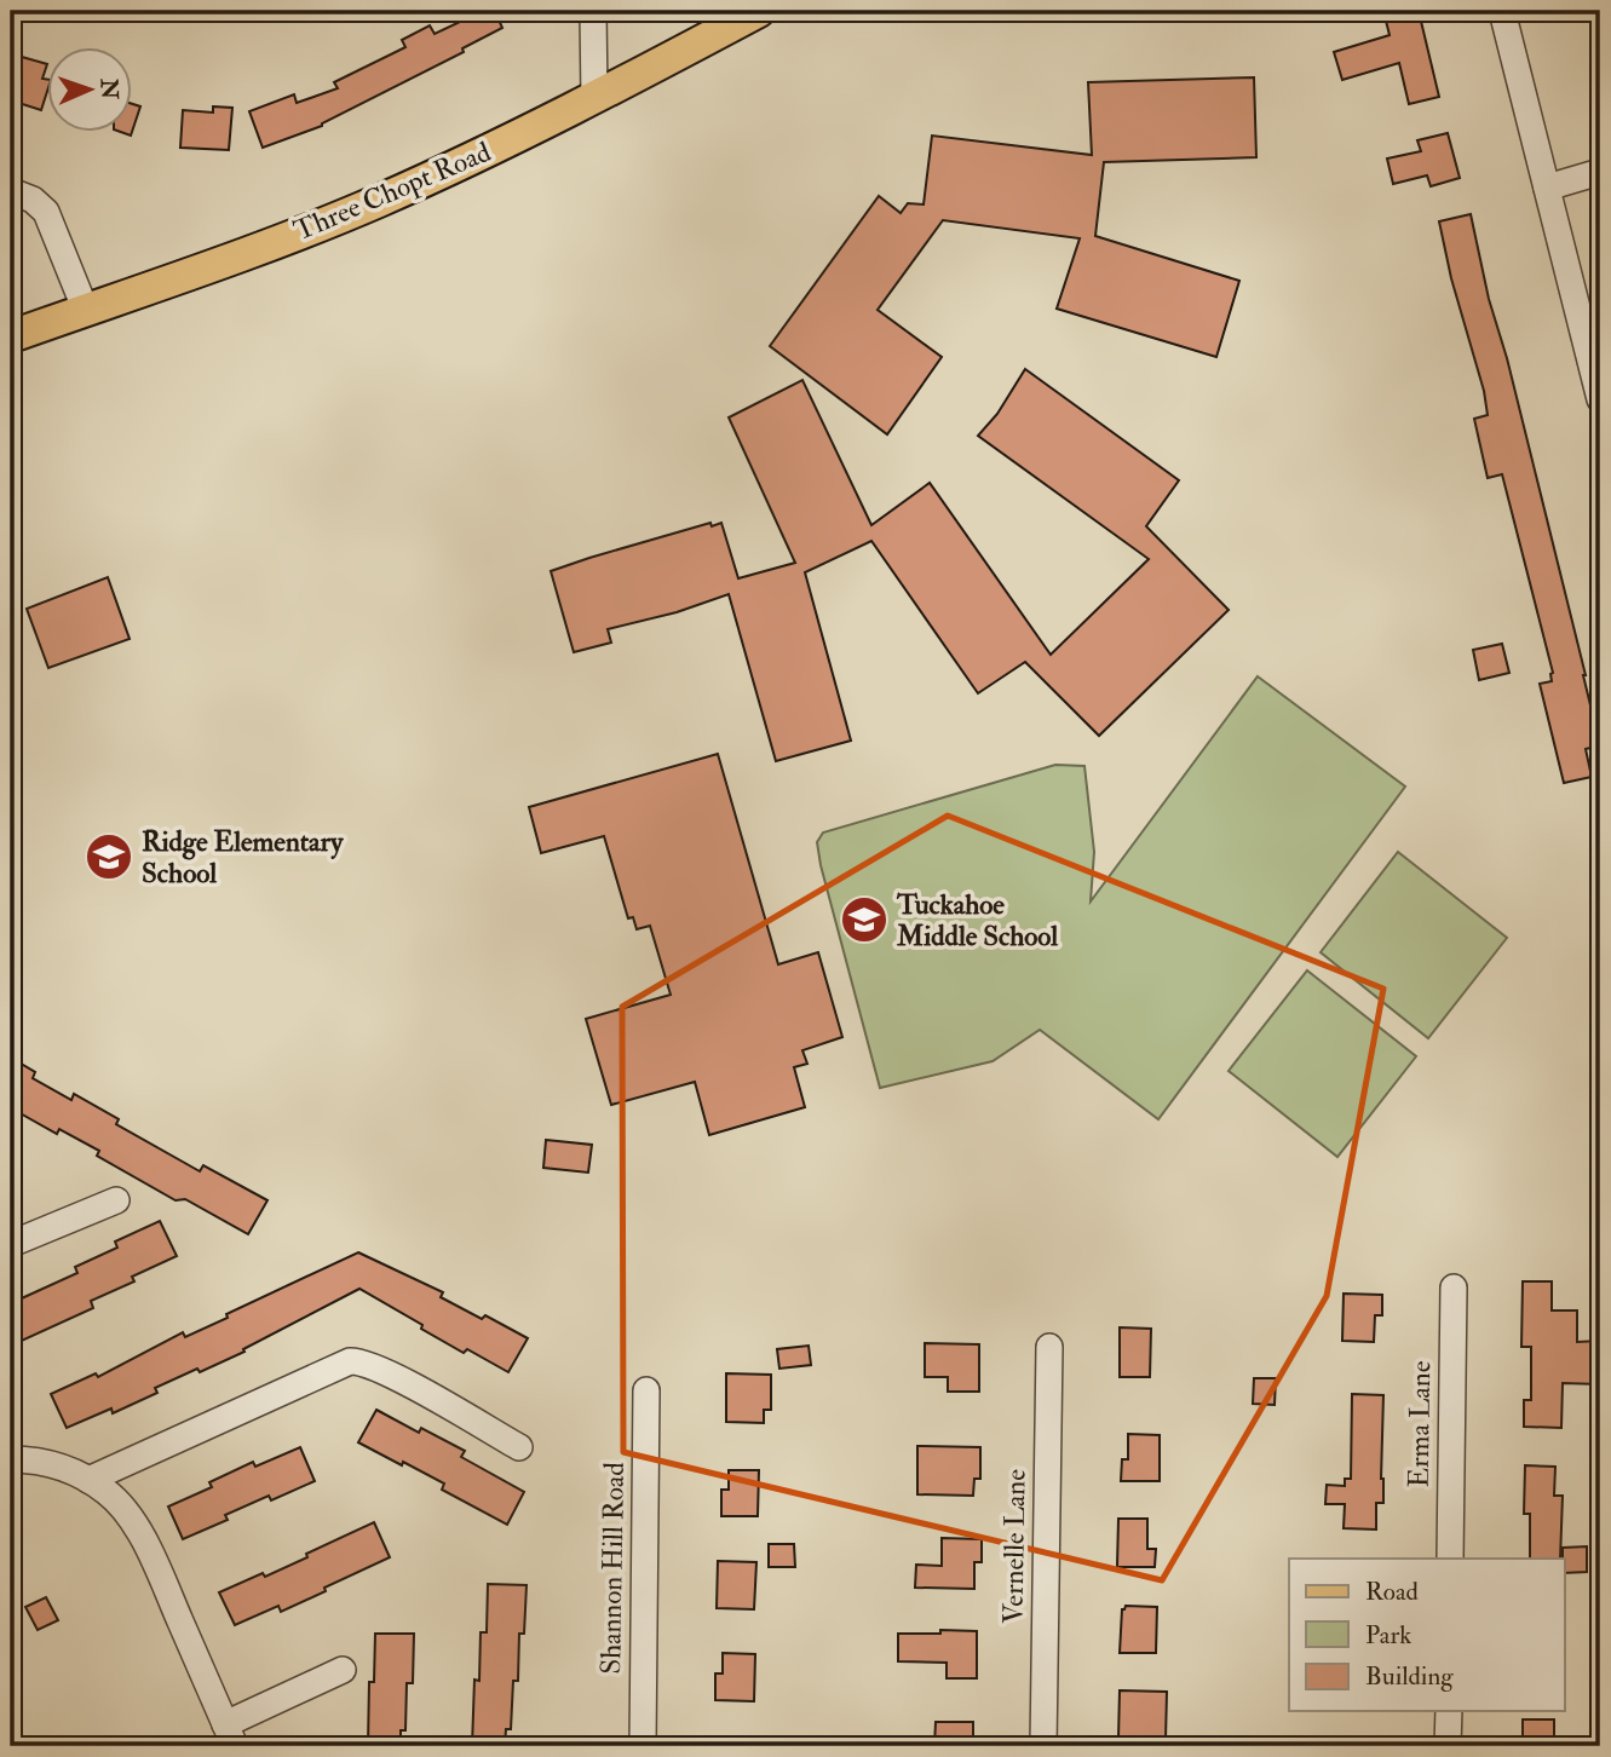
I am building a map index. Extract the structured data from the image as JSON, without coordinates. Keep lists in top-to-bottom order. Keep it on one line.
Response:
{"streets":{"main road":["Three Chopt Road"],"street":["Erma Lane","Vernelle Lane","Shannon Hill Road"]},"places":{"school or university":["Ridge Elementary School","Tuckahoe Middle School"]},"legend":["Road","Park","Building"],"north":"right"}
